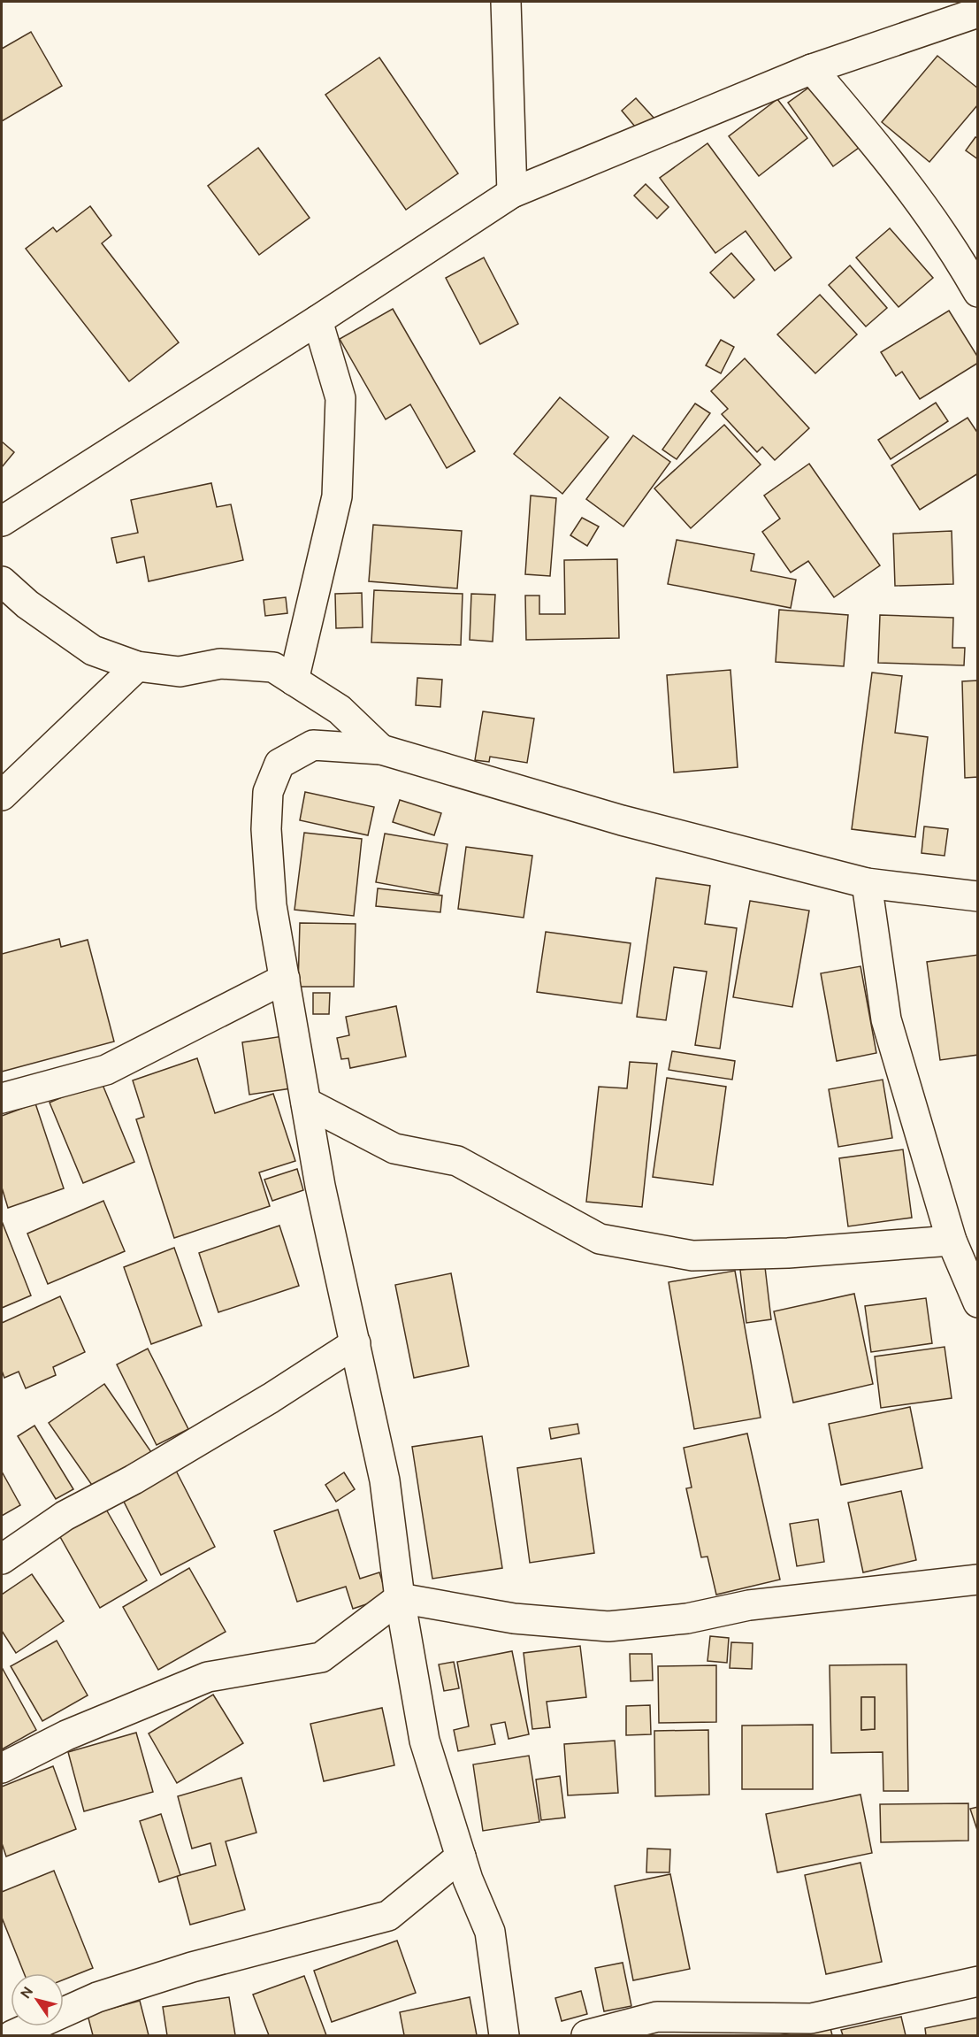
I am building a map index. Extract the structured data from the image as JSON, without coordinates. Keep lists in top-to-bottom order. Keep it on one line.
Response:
{"north":"top left"}
